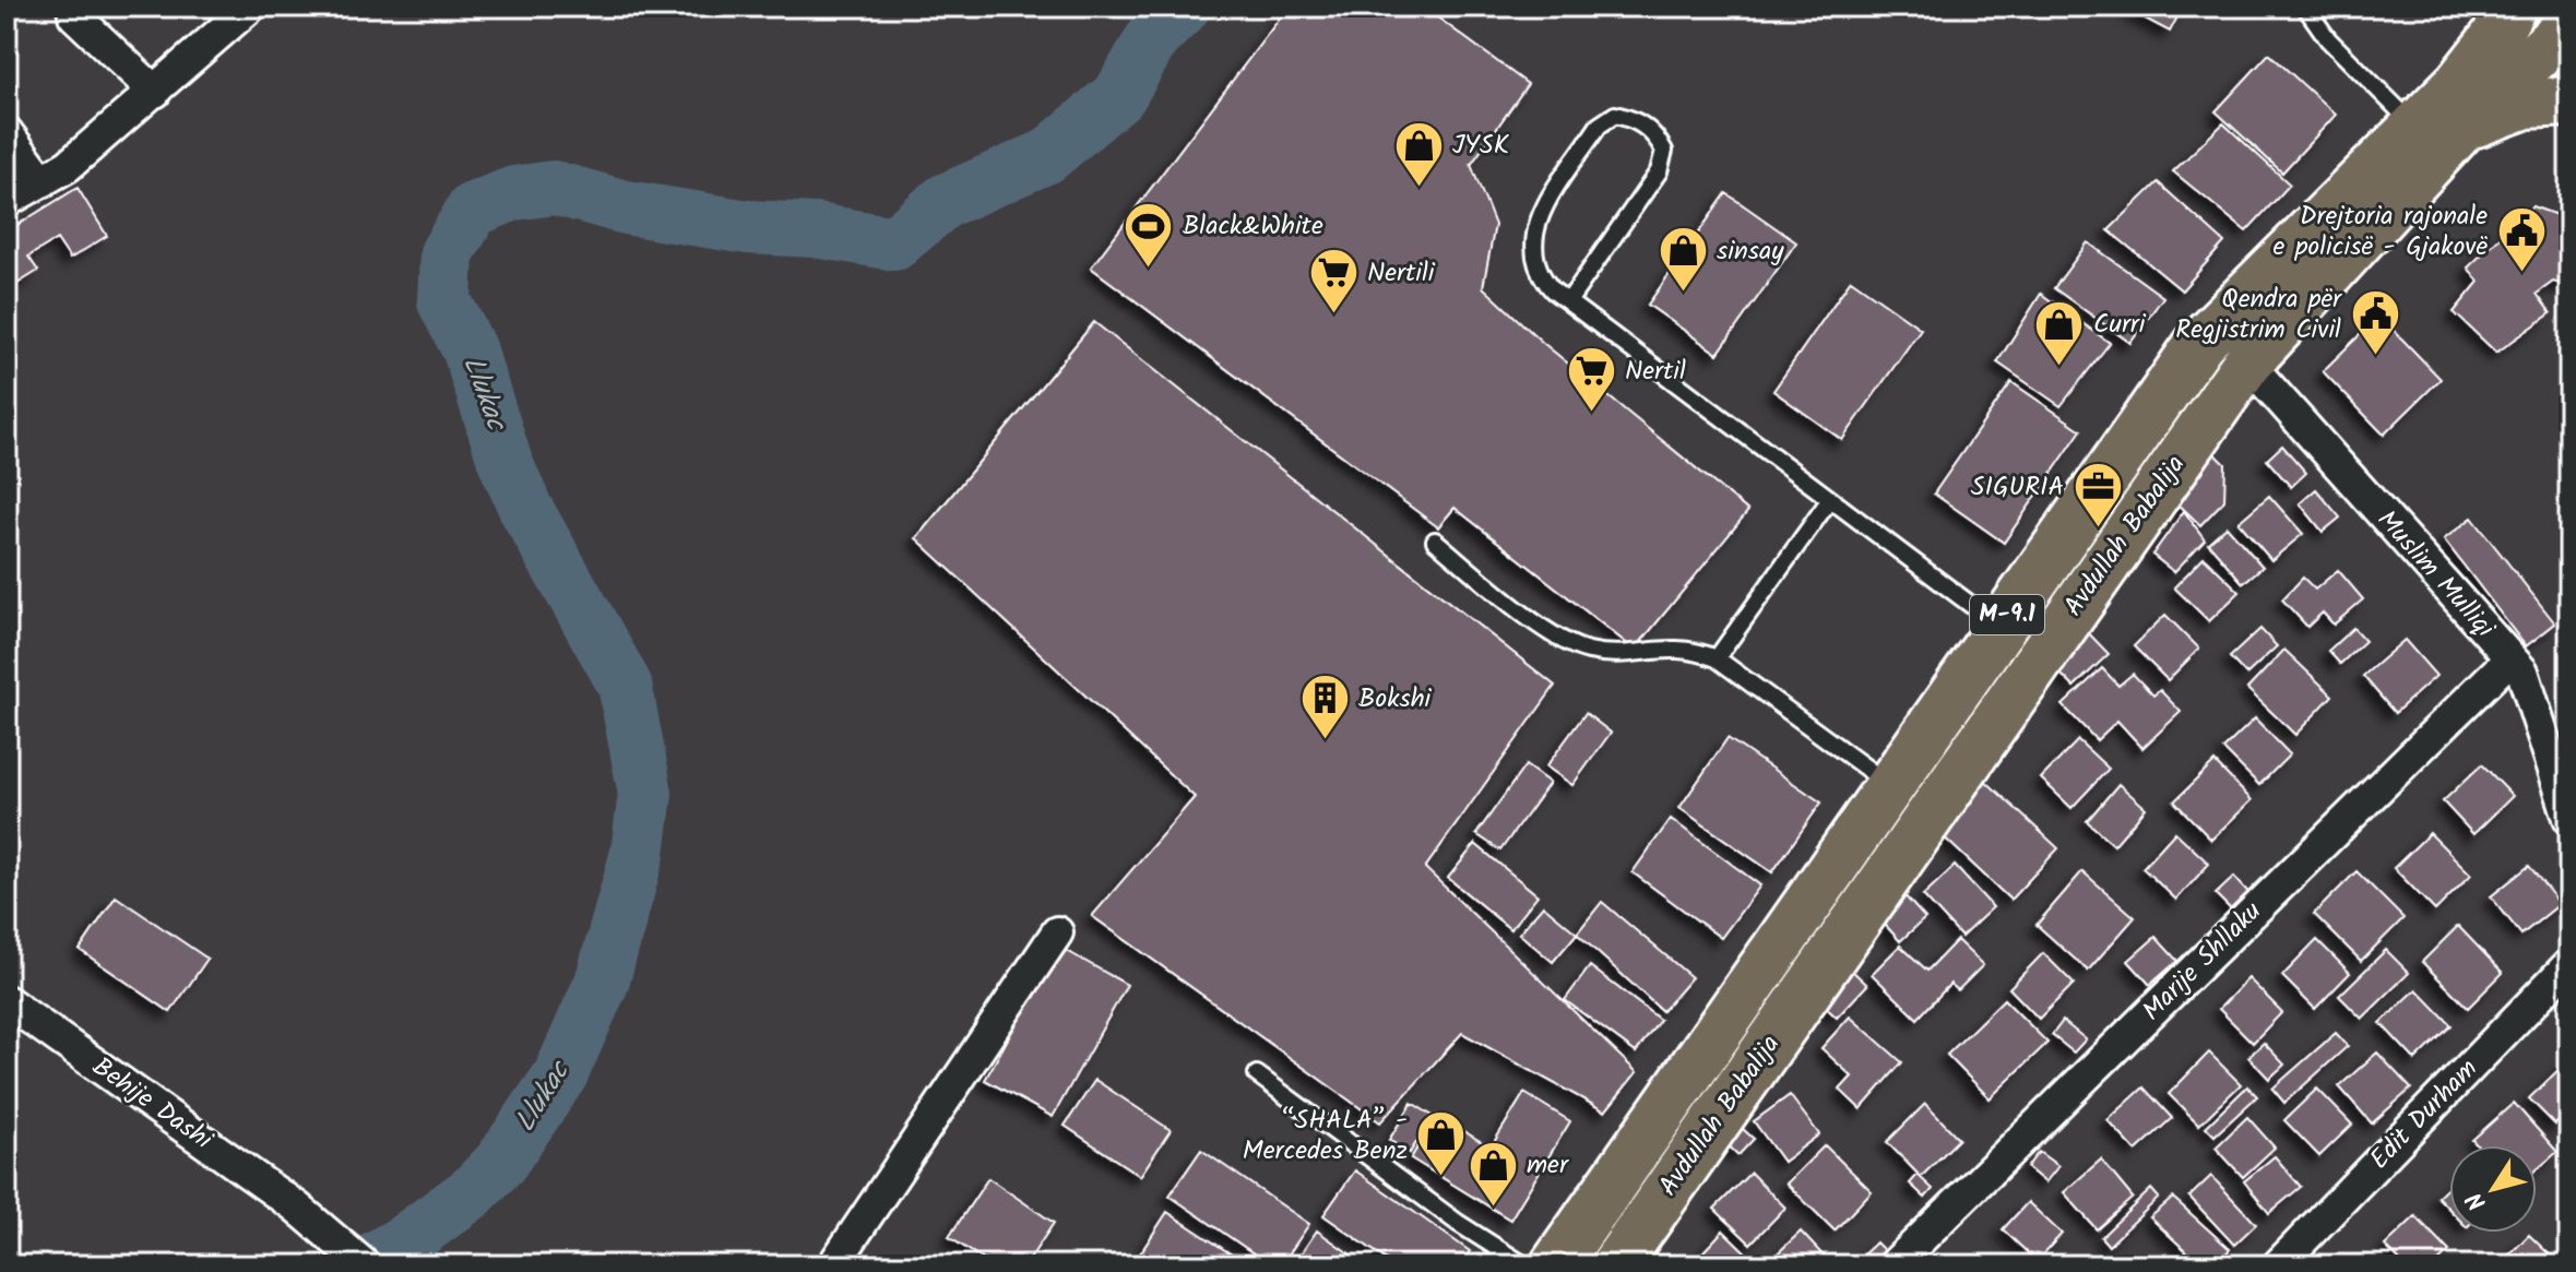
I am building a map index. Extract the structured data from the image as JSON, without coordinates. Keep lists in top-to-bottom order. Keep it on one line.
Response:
{"streets":{"main road":["Avdullah Babalija","M-9.1"],"street":["Muslim Mulliqi","Marije Shllaku","Behije Dashi","Edit Durham"]},"crossings":[["Avdullah Babalija","Muslim Mulliqi"],["Muslim Mulliqi","Marije Shllaku"]],"water":["Llukac"],"places":{"shop":["JYSK","sinsay","Curri","“SHALA” - Mercedes Benz","mer"],"sports":["Black&White"],"public building":["Drejtoria rajonale e policisë - Gjakovë","Qendra për Regjistrim Civil"],"supermarket":["Nertili","Nertil"],"office":["SIGURIA"],"building":["Bokshi"]},"north":"bottom left"}
